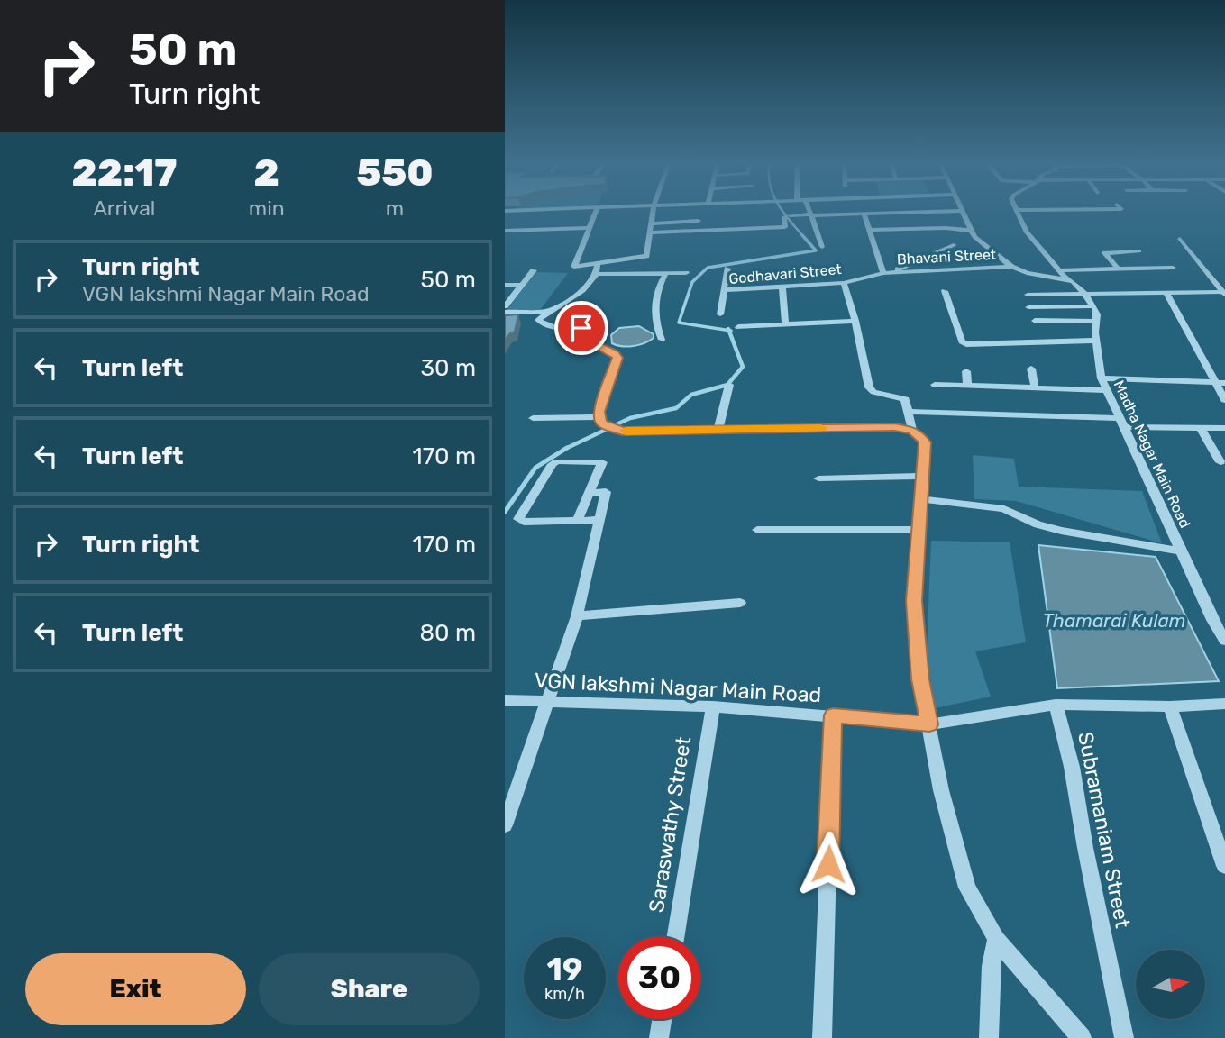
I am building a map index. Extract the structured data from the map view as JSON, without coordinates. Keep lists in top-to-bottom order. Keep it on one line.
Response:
{"streets":{"street":["Bhavani Street","Godhavari Street","Madha Nagar Main Road","VGN lakshmi Nagar Main Road","Saraswathy Street","Subramaniam Street"]},"crossings":[["Bhavani Street","Godhavari Street"],["Bhavani Street","Madha Nagar Main Road"],["VGN lakshmi Nagar Main Road","Saraswathy Street"],["VGN lakshmi Nagar Main Road","Subramaniam Street"]],"water":["Thamarai Kulam"],"north":"right","page":{"turn":["50 m","Turn right"],"eta":["22:17","Arrival","2","min","550","m"],"list":[{"name":"Turn right","note":"VGN lakshmi Nagar Main Road","value":"50 m"},{"name":"Turn left","value":"30 m"},{"name":"Turn left","value":"170 m"},{"name":"Turn right","value":"170 m"},{"name":"Turn left","value":"80 m"}],"speed":"19 km/h","limit":"30","buttons":["Exit","Share"]}}
